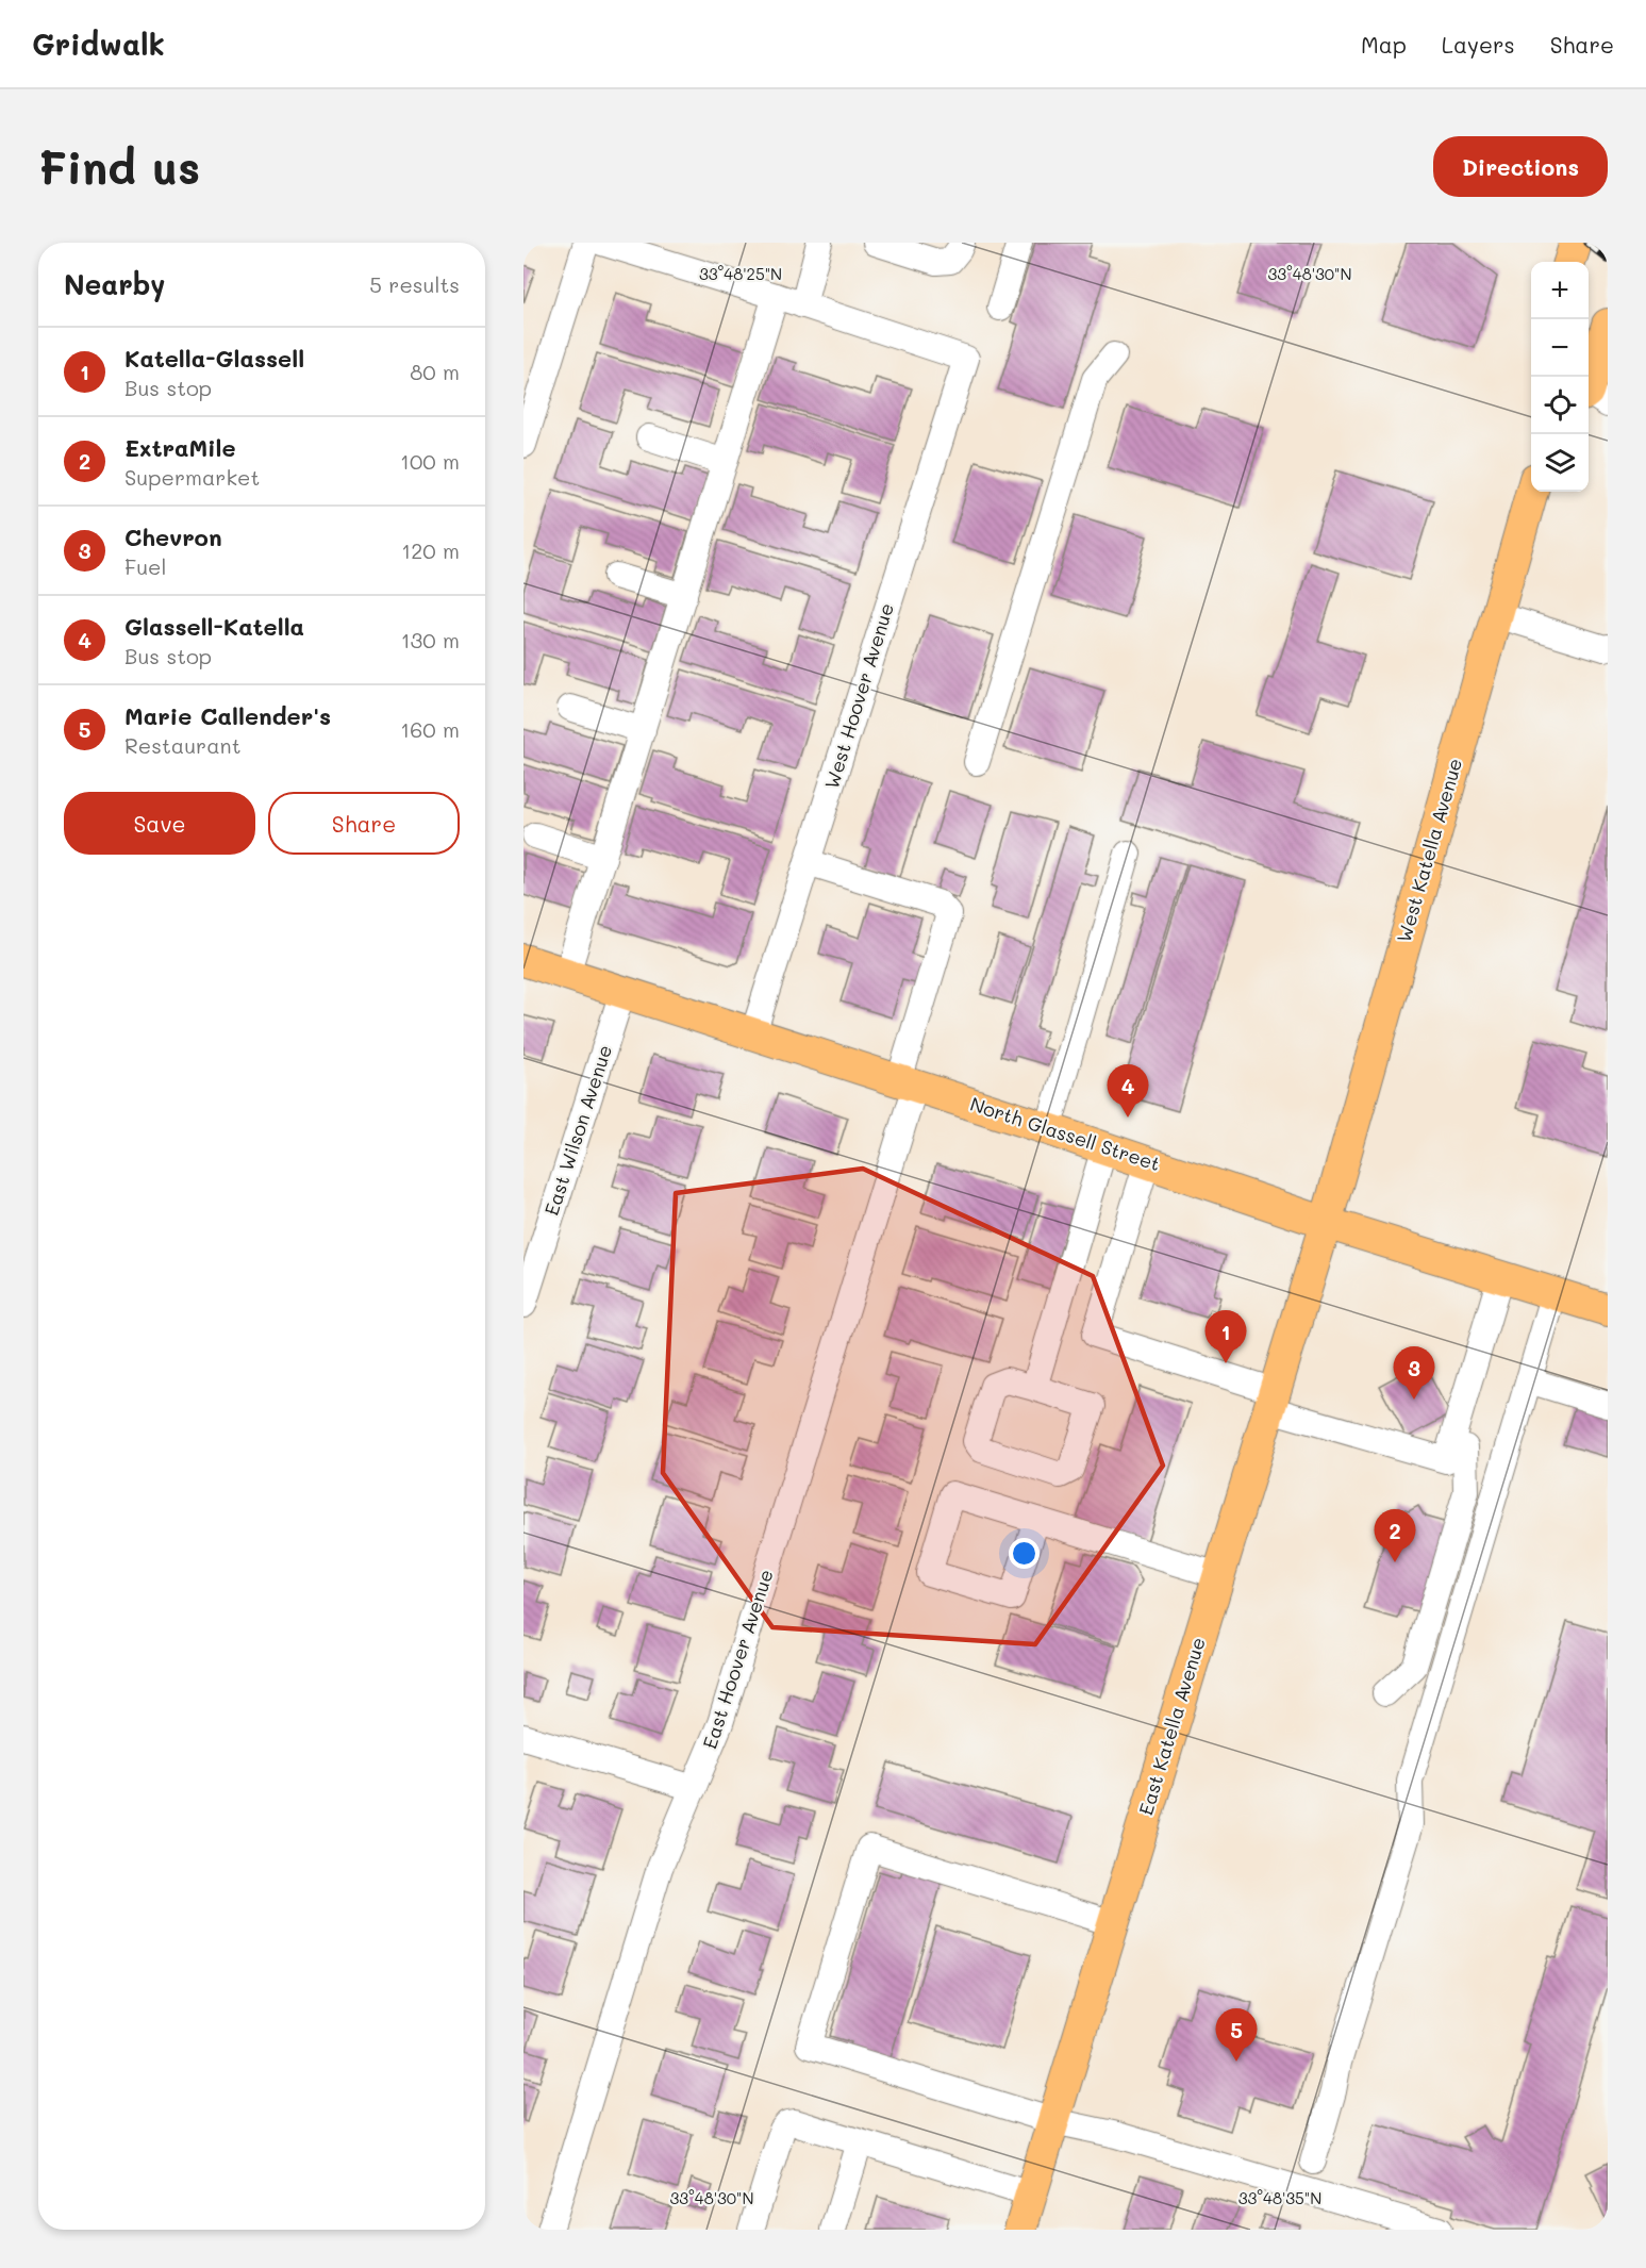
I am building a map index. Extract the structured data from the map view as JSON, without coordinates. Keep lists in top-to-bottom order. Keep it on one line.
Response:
{"streets":{"main road":["West Katella Avenue","North Glassell Street","East Katella Avenue"],"street":["West Hoover Avenue","East Wilson Avenue","East Hoover Avenue"]},"crossings":[["West Hoover Avenue","North Glassell Street"],["West Hoover Avenue","East Hoover Avenue"],["West Katella Avenue","North Glassell Street"],["West Katella Avenue","East Katella Avenue"],["East Wilson Avenue","North Glassell Street"],["North Glassell Street","East Hoover Avenue"],["North Glassell Street","East Katella Avenue"]],"page":{"header":"Gridwalk","nav":["Map","Layers","Share"],"buttons":["Directions",["Save","Share"]],"title":"Find us","heading":["Nearby","5 results"],"map_buttons":["+","−"],"list":[{"mark":"1","name":"Katella-Glassell","note":"Bus stop","value":"80 m"},{"mark":"2","name":"ExtraMile","note":"Supermarket","value":"100 m"},{"mark":"3","name":"Chevron","note":"Fuel","value":"120 m"},{"mark":"4","name":"Glassell-Katella","note":"Bus stop","value":"130 m"},{"mark":"5","name":"Marie Callender's","note":"Restaurant","value":"160 m"}],"pins":["4","1","3","2","5"]},"coordinates":["33°48'25\"N","33°48'30\"N","33°48'35\"N"]}
